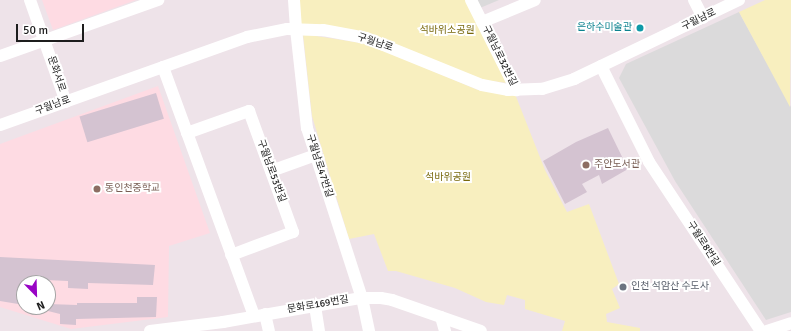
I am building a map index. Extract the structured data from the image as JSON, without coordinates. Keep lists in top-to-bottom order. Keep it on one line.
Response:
{"streets":{"street":["구월남로","구월남로32번길","문화서로","구월남로47번길","구월남로53번길","구월로8번길","문화로169번길"]},"crossings":[["구월남로","구월남로32번길"],["구월남로","문화서로"],["구월남로","구월남로47번길"],["구월남로","구월로8번길"],["구월남로47번길","문화로169번길"]],"parks":["석바위소공원","석바위공원"],"places":["은하수미술관","주안도서관","동인천중학교","인천 석암산 수도사"],"scale_bar":"50 m","north":"bottom right"}
